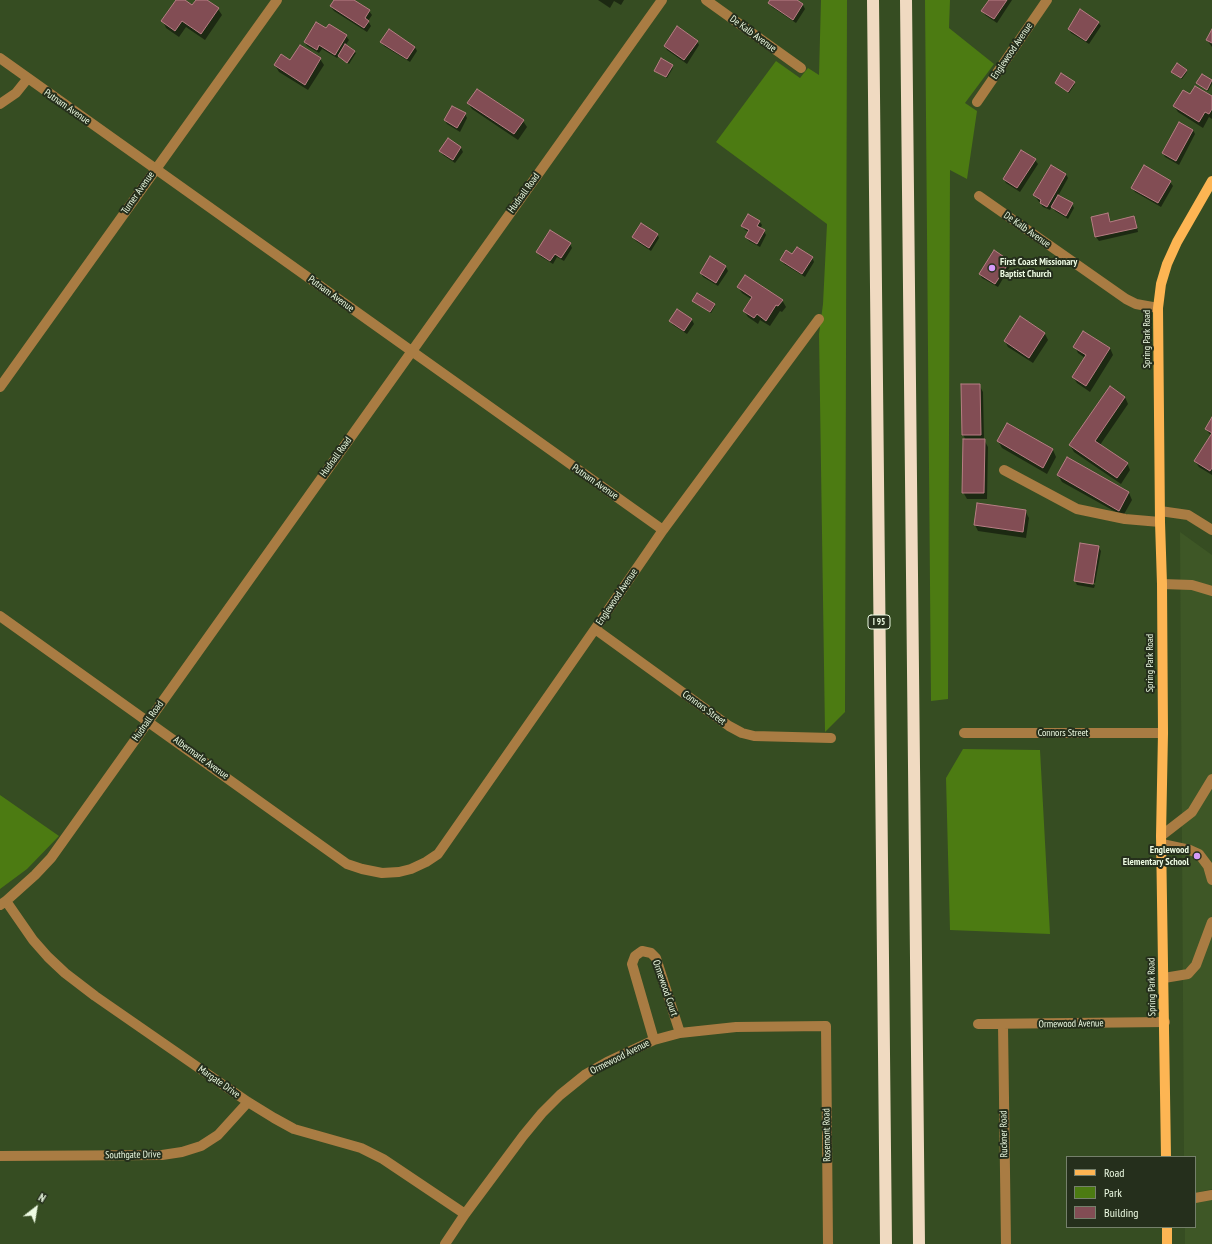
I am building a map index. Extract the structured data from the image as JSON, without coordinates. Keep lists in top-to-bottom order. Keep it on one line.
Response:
{"streets":{"highway":["I 95"],"main road":["Spring Park Road"],"street":["De Kalb Avenue","Englewood Avenue","Putnam Avenue","Turner Avenue","Hudnall Road","Connors Street","Albermarle Avenue","Ormewood Court","Ormewood Avenue","Margate Drive","Ruckner Road","Rosemont Road","Southgate Drive"]},"crossings":[["De Kalb Avenue","Spring Park Road"],["Englewood Avenue","Putnam Avenue"],["Englewood Avenue","Connors Street"],["Englewood Avenue","Albermarle Avenue"],["Putnam Avenue","Turner Avenue"],["Putnam Avenue","Hudnall Road"],["Hudnall Road","Albermarle Avenue"],["Hudnall Road","Margate Drive"],["Spring Park Road","Connors Street"],["Spring Park Road","Ormewood Avenue"],["Ormewood Court","Ormewood Avenue"],["Ormewood Avenue","Margate Drive"],["Ormewood Avenue","Ruckner Road"],["Ormewood Avenue","Rosemont Road"],["Margate Drive","Southgate Drive"]],"places":["First Coast Missionary Baptist Church","Englewood Elementary School"],"legend":["Road","Park","Building"],"north":"top right"}
